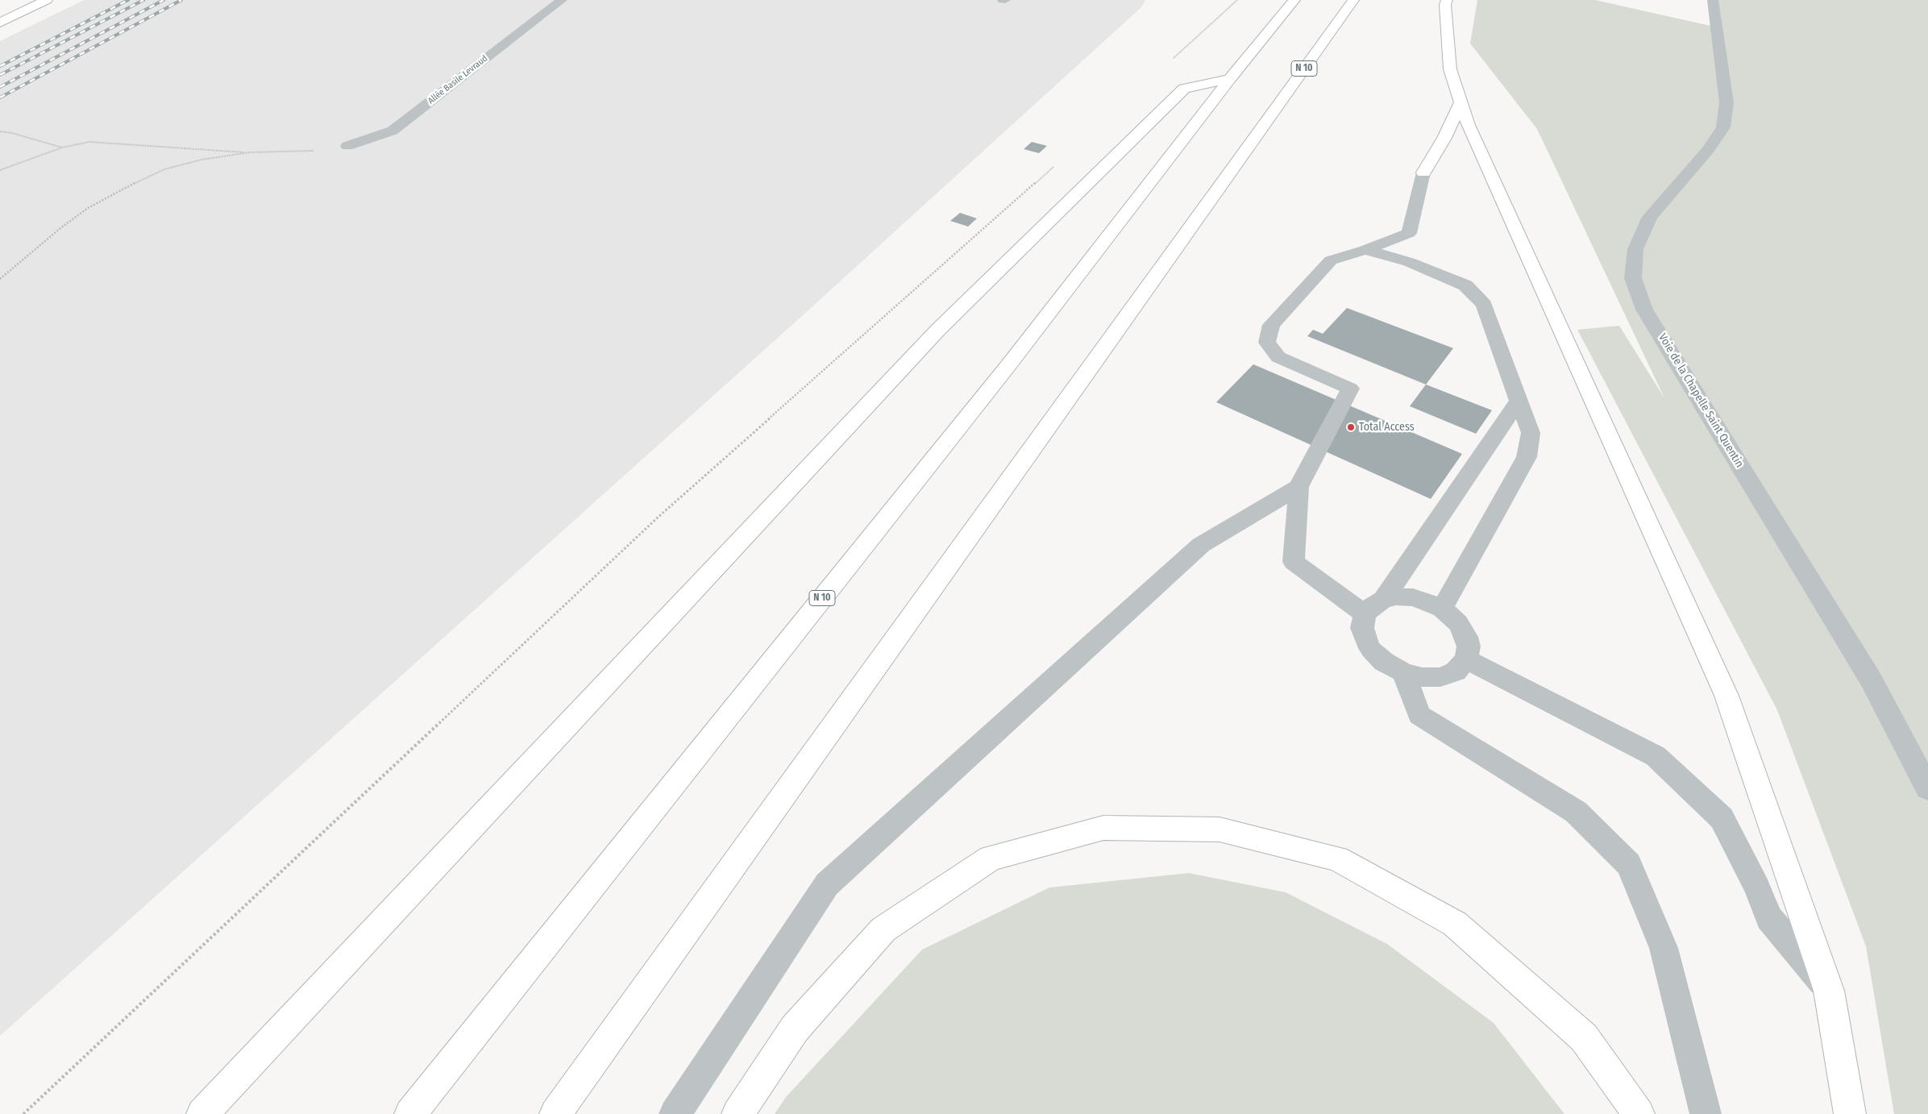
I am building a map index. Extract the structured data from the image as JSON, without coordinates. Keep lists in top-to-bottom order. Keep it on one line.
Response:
{"streets":{"main road":["N 10"],"street":["Allée Basile Levraud","Voie de la Chapelle Saint Quentin"]},"places":["Total Access"]}
